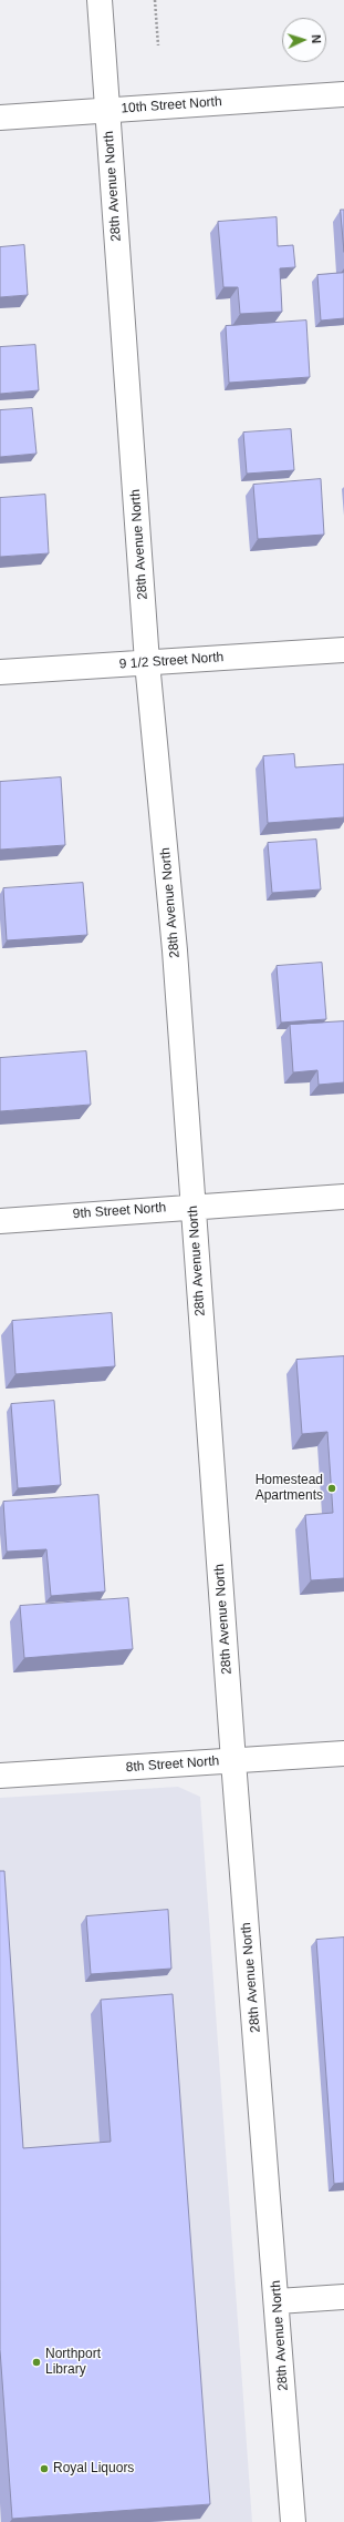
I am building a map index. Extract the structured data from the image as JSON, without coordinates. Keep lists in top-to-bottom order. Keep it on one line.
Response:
{"streets":{"street":["10th Street North","28th Avenue North","9 1/2 Street North","9th Street North","8th Street North"]},"crossings":[["10th Street North","28th Avenue North"],["28th Avenue North","9 1/2 Street North"],["28th Avenue North","9th Street North"],["28th Avenue North","8th Street North"]],"places":["Homestead Apartments","Northport Library","Royal Liquors"],"north":"right"}
